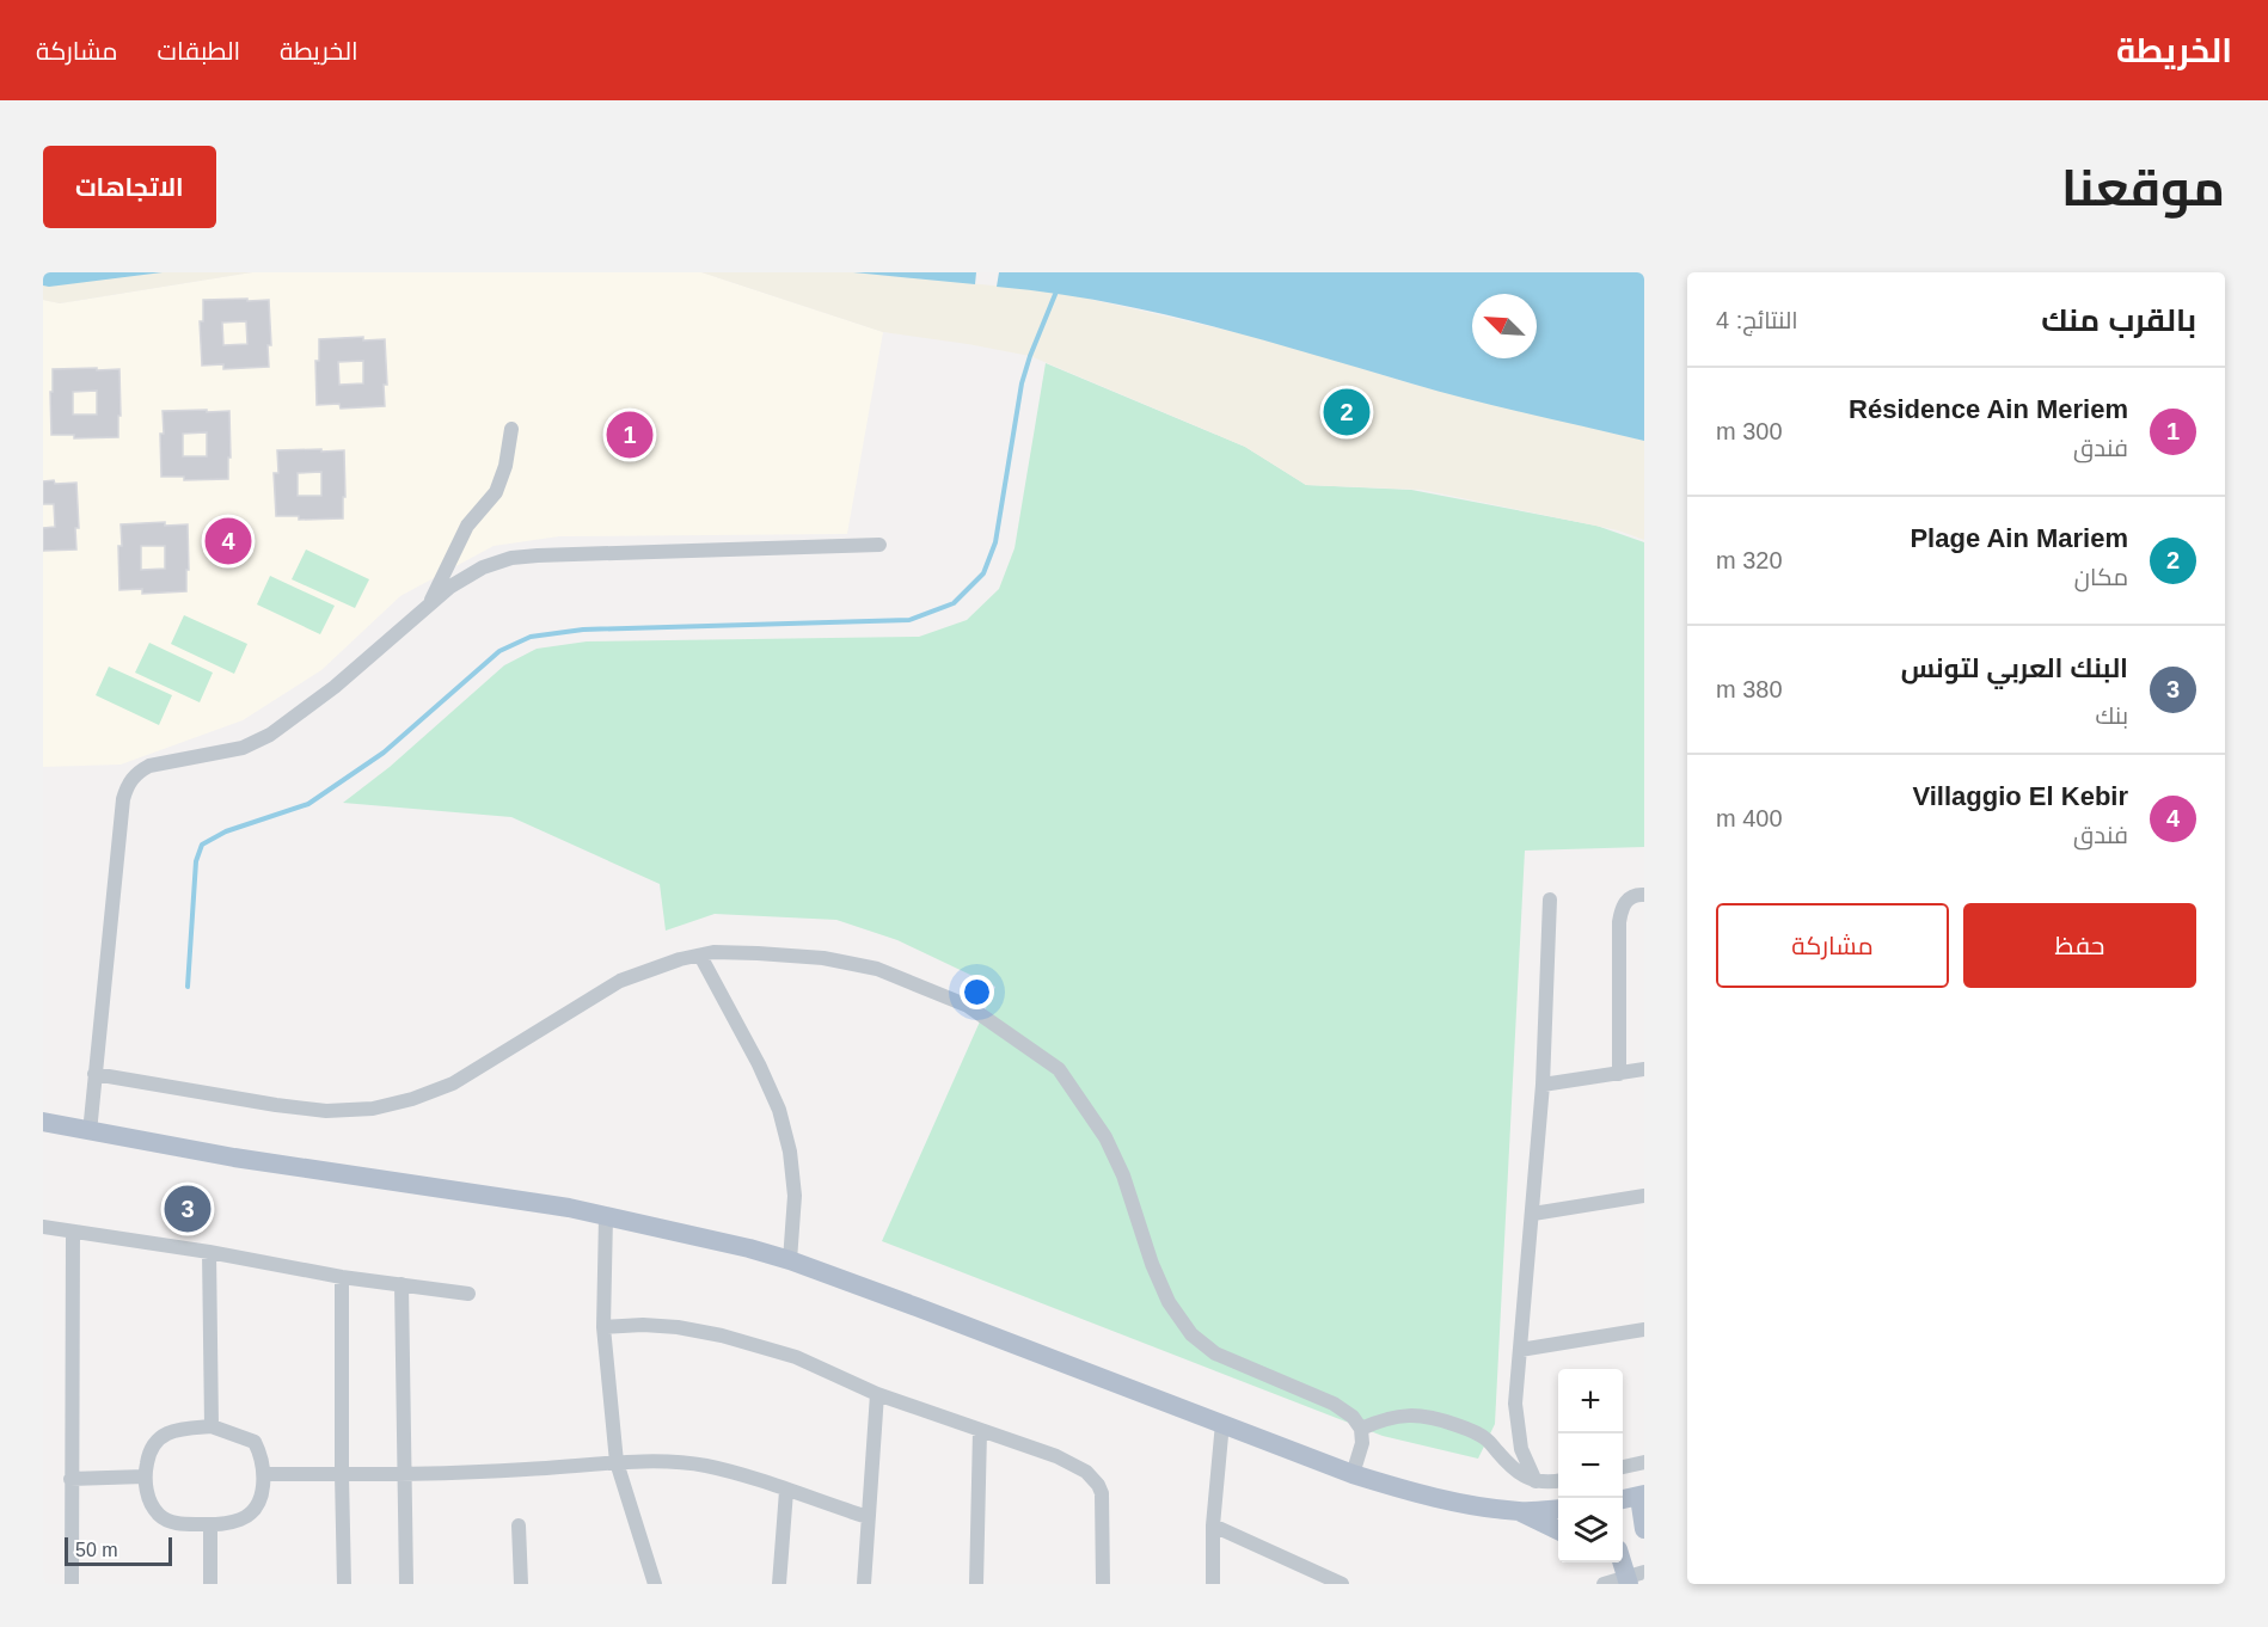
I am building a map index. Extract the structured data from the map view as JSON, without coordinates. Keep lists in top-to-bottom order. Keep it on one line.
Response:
{"scale_bar":"50 m","north":"top left","page":{"header":"الخريطة","nav":["الخريطة","الطبقات","مشاركة"],"title":"موقعنا","buttons":["الاتجاهات",["حفظ","مشاركة"]],"heading":["بالقرب منك","النتائج: 4"],"list":[{"mark":"1","name":"Résidence Ain Meriem","note":"فندق","value":"300 m"},{"mark":"2","name":"Plage Ain Mariem","note":"مكان","value":"320 m"},{"mark":"3","name":"البنك العربي لتونس","note":"بنك","value":"380 m"},{"mark":"4","name":"Villaggio El Kebir","note":"فندق","value":"400 m"}],"pins":["2","1","4","3"],"map_buttons":["+","−"],"scale":"50 m"}}
